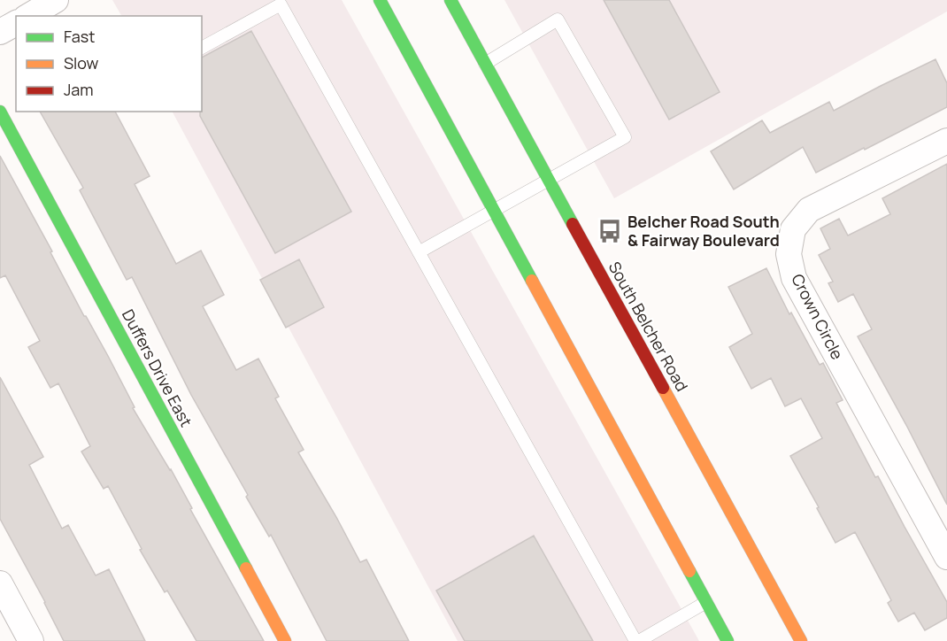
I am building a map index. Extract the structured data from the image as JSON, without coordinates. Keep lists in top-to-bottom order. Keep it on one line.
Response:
{"streets":{"main road":["South Belcher Road","Duffers Drive East"],"street":["Crown Circle"]},"places":{"bus stop":["Belcher Road South & Fairway Boulevard"]},"legend":["Fast","Slow","Jam"]}
